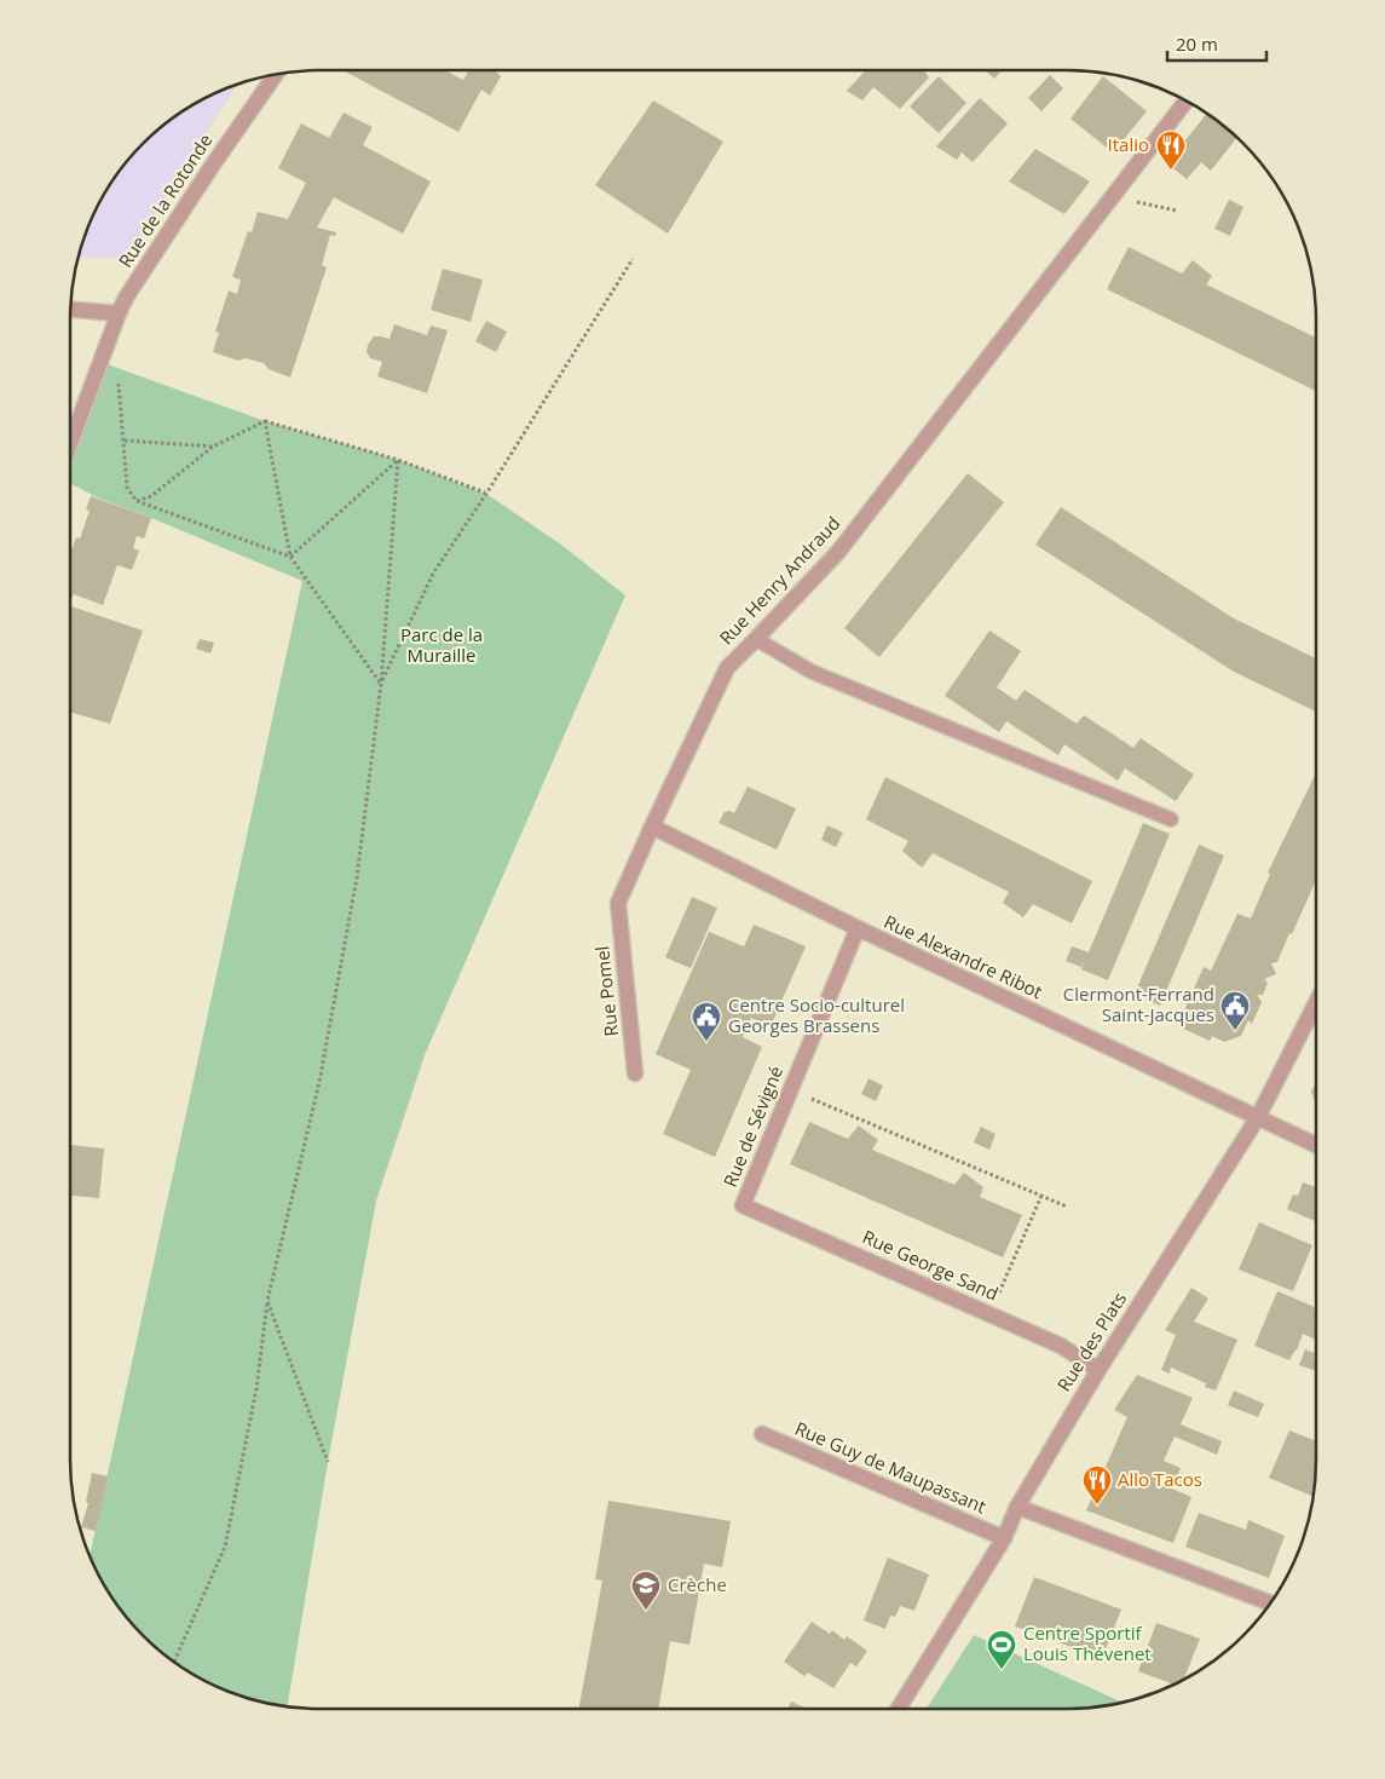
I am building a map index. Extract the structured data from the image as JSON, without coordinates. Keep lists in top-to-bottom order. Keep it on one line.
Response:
{"streets":{"street":["Rue de la Rotonde","Rue Henry Andraud","Rue Alexandre Ribot","Rue Pomel","Rue de Sévigné","Rue George Sand","Rue des Plats","Rue Guy de Maupassant"]},"crossings":[["Rue Henry Andraud","Rue Alexandre Ribot"],["Rue Henry Andraud","Rue Pomel"],["Rue Alexandre Ribot","Rue de Sévigné"],["Rue Alexandre Ribot","Rue des Plats"],["Rue de Sévigné","Rue George Sand"],["Rue George Sand","Rue des Plats"],["Rue des Plats","Rue Guy de Maupassant"]],"parks":["Parc de la Muraille"],"places":{"restaurant":["Italio","Allo Tacos"],"public building":["Clermont-Ferrand Saint-Jacques","Centre Socio-culturel Georges Brassens"],"school or university":["Crèche"],"sports":["Centre Sportif Louis Thévenet"]},"scale_bar":"20 m"}
